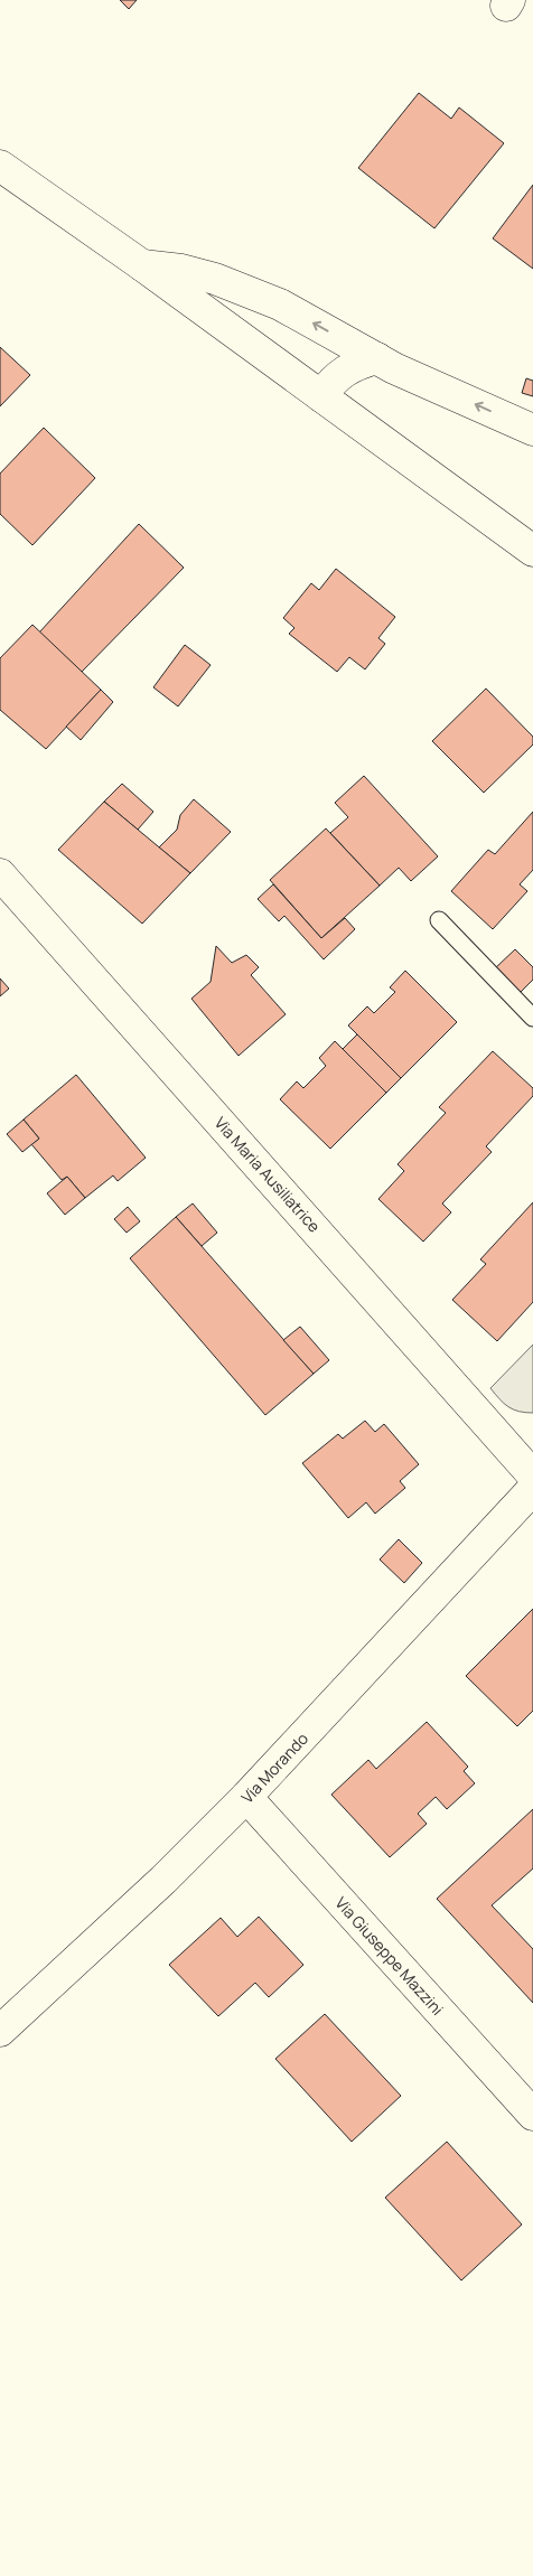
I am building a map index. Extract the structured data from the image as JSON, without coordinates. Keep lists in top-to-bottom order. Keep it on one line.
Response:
{"streets":{"street":["Via Maria Ausiliatrice","Via Morando","Via Giuseppe Mazzini"]},"crossings":[["Via Morando","Via Giuseppe Mazzini"]]}
